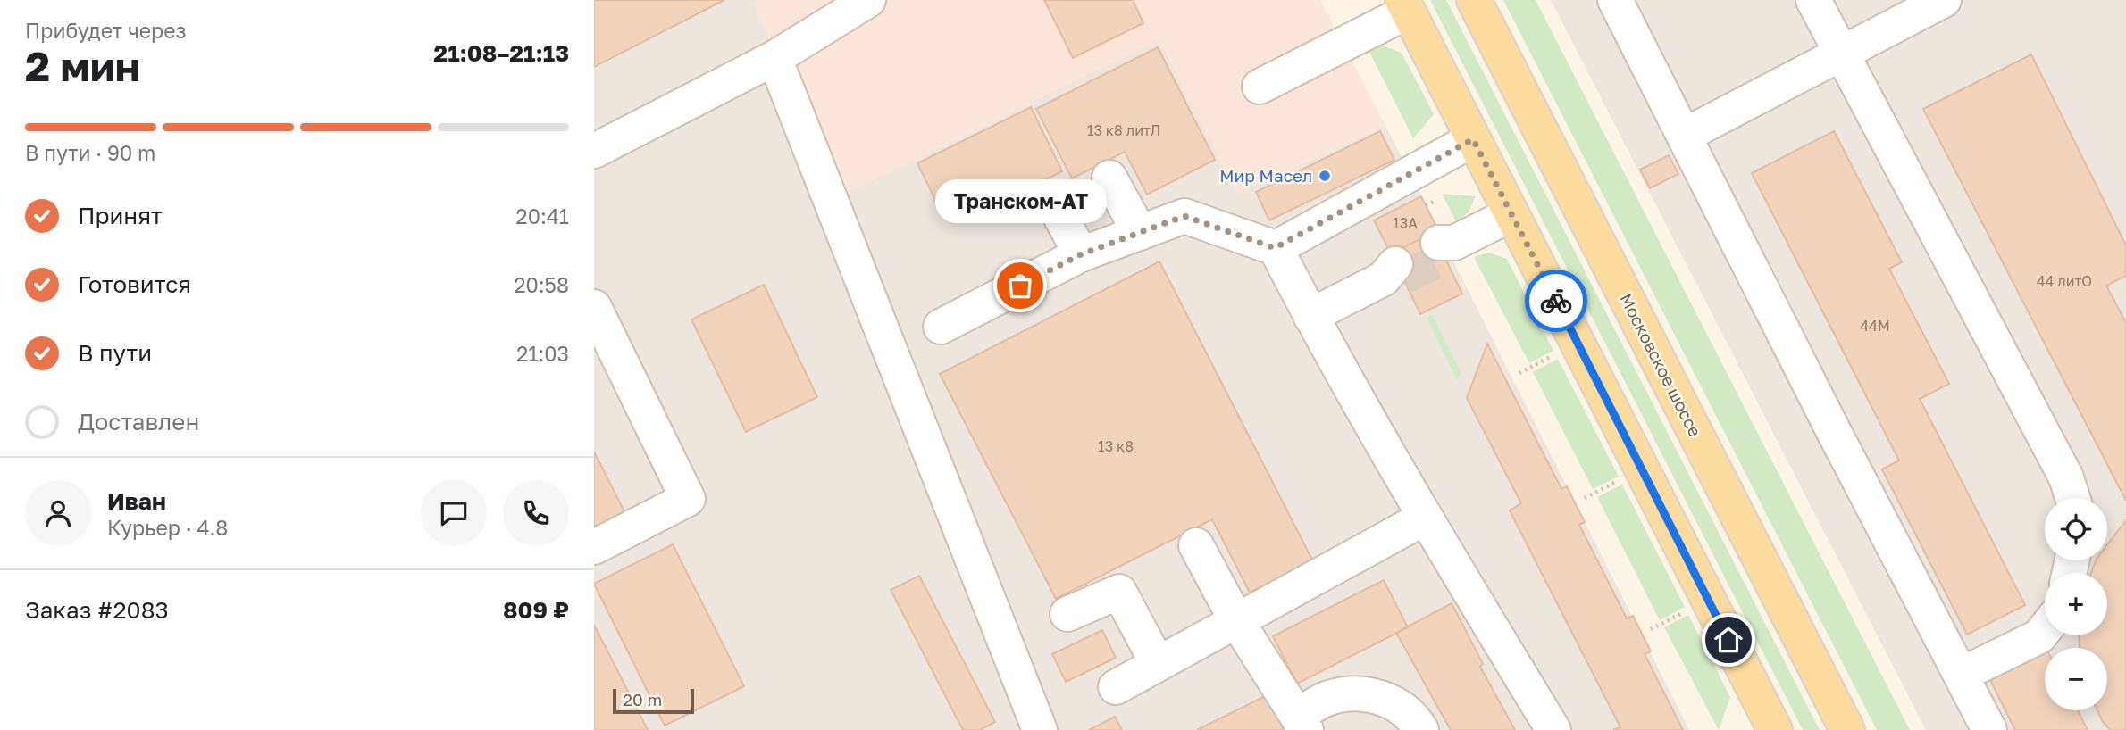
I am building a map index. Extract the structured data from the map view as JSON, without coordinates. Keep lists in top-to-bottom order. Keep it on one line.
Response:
{"streets":{"main road":["Московское шоссе"]},"places":["Мир Масел","Транском-АТ"],"house_numbers":["13 к8 литЛ","13А","44 литО","44M","13 к8"],"scale_bar":"20 m","page":{"heading":["2 мин","Прибудет через","21:08–21:13"],"panel":["Иван","Курьер · 4.8","Заказ #2083","809 ₽"],"bar":"В пути · 90 m","bubble":"Транском-АТ","list":[["Принят","20:41"],["Готовится","20:58"],["В пути","21:03"],"Доставлен"],"map_buttons":["+","−"],"scale":"20 m"}}
